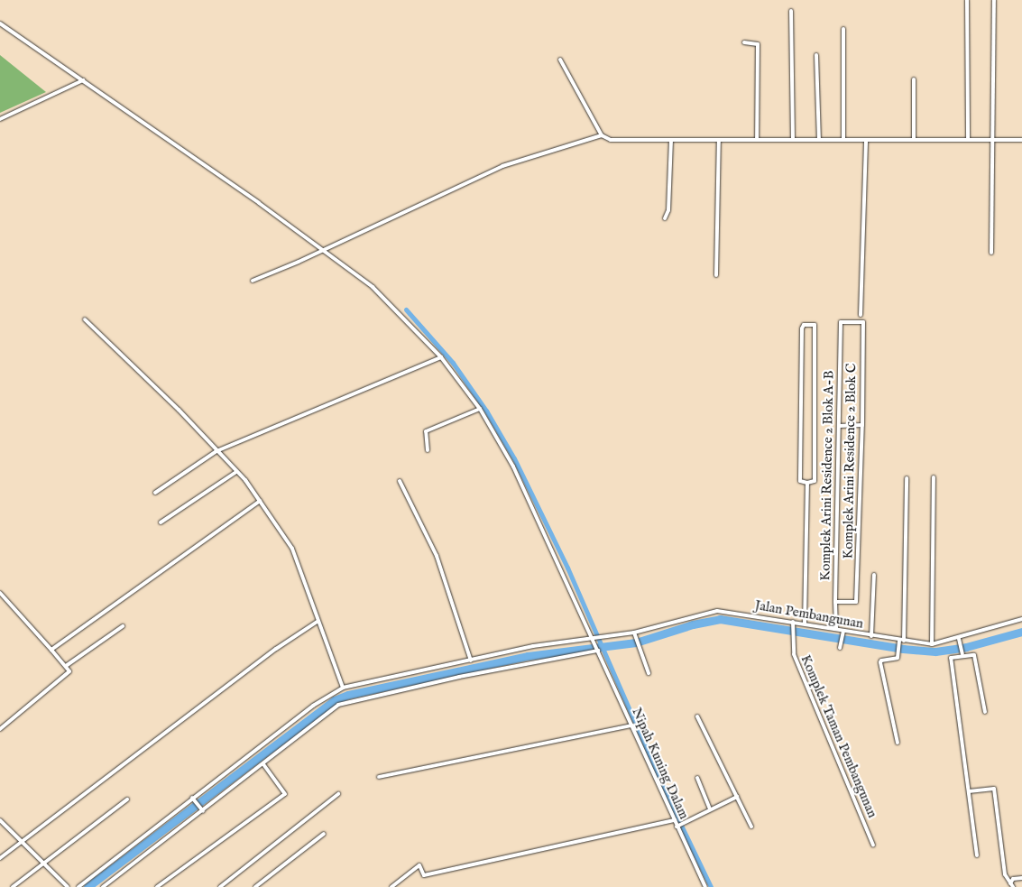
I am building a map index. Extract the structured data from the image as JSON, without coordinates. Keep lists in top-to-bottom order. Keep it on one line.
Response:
{"streets":{"street":["Komplek Arini Residence 2 Blok C","Komplek Arini Residence 2 Blok A-B","Jalan Pembangunan","Komplek Taman Pembangunan","Nipah Kuning Dalam"]},"crossings":[["Komplek Arini Residence 2 Blok C","Komplek Arini Residence 2 Blok A-B"],["Komplek Arini Residence 2 Blok A-B","Jalan Pembangunan"],["Jalan Pembangunan","Komplek Taman Pembangunan"],["Jalan Pembangunan","Nipah Kuning Dalam"]]}
